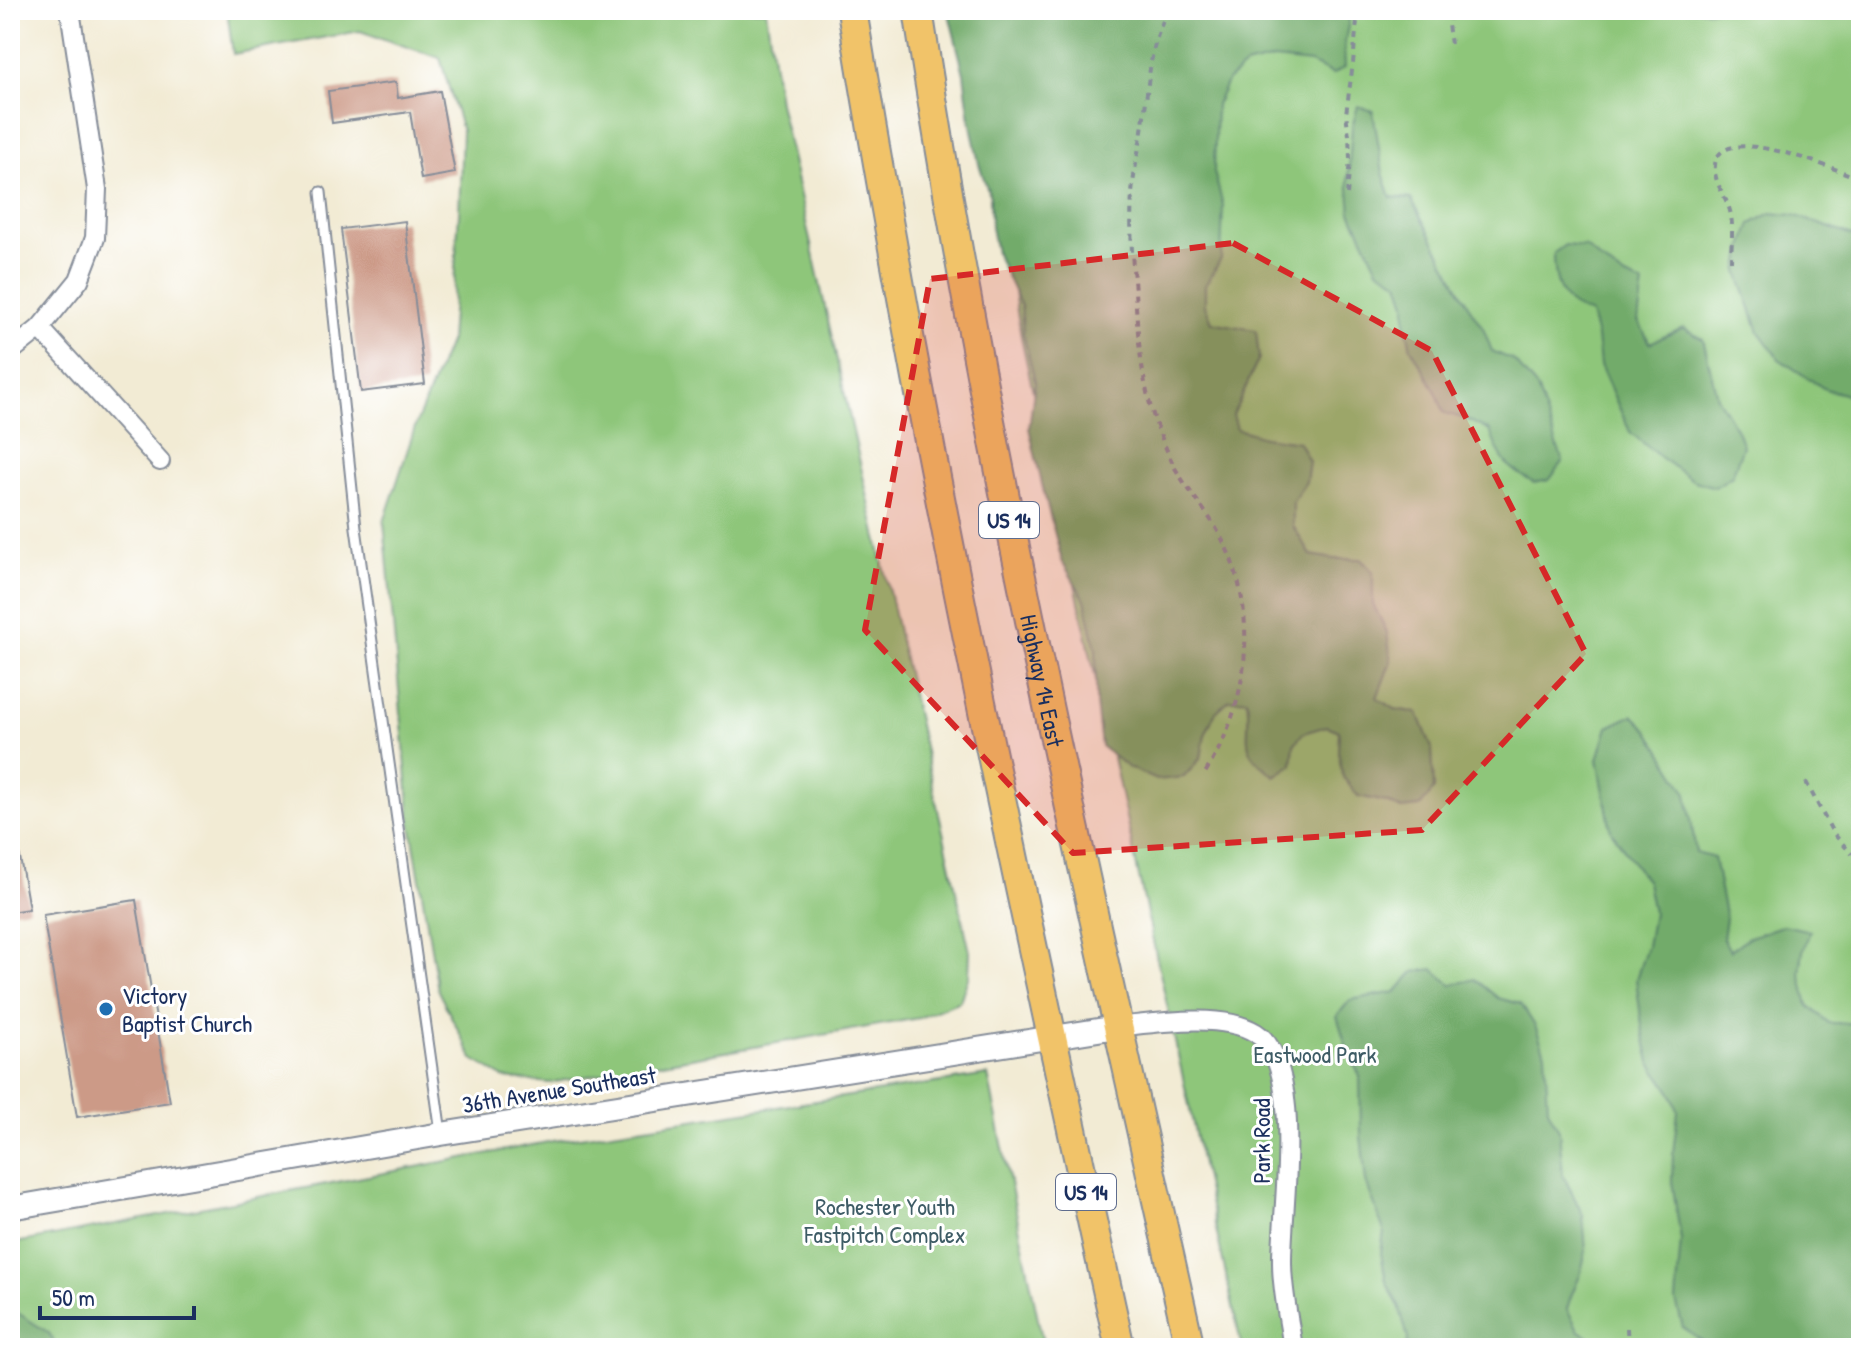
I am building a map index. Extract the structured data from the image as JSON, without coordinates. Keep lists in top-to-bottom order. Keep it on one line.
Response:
{"streets":{"main road":["US 14","Highway 14 East"],"street":["36th Avenue Southeast","Park Road"]},"crossings":[["US 14","36th Avenue Southeast"],["Highway 14 East","36th Avenue Southeast"],["Highway 14 East","Park Road"],["36th Avenue Southeast","Park Road"]],"parks":["Eastwood Park","Rochester Youth Fastpitch Complex"],"places":["Victory Baptist Church"],"scale_bar":"50 m"}
